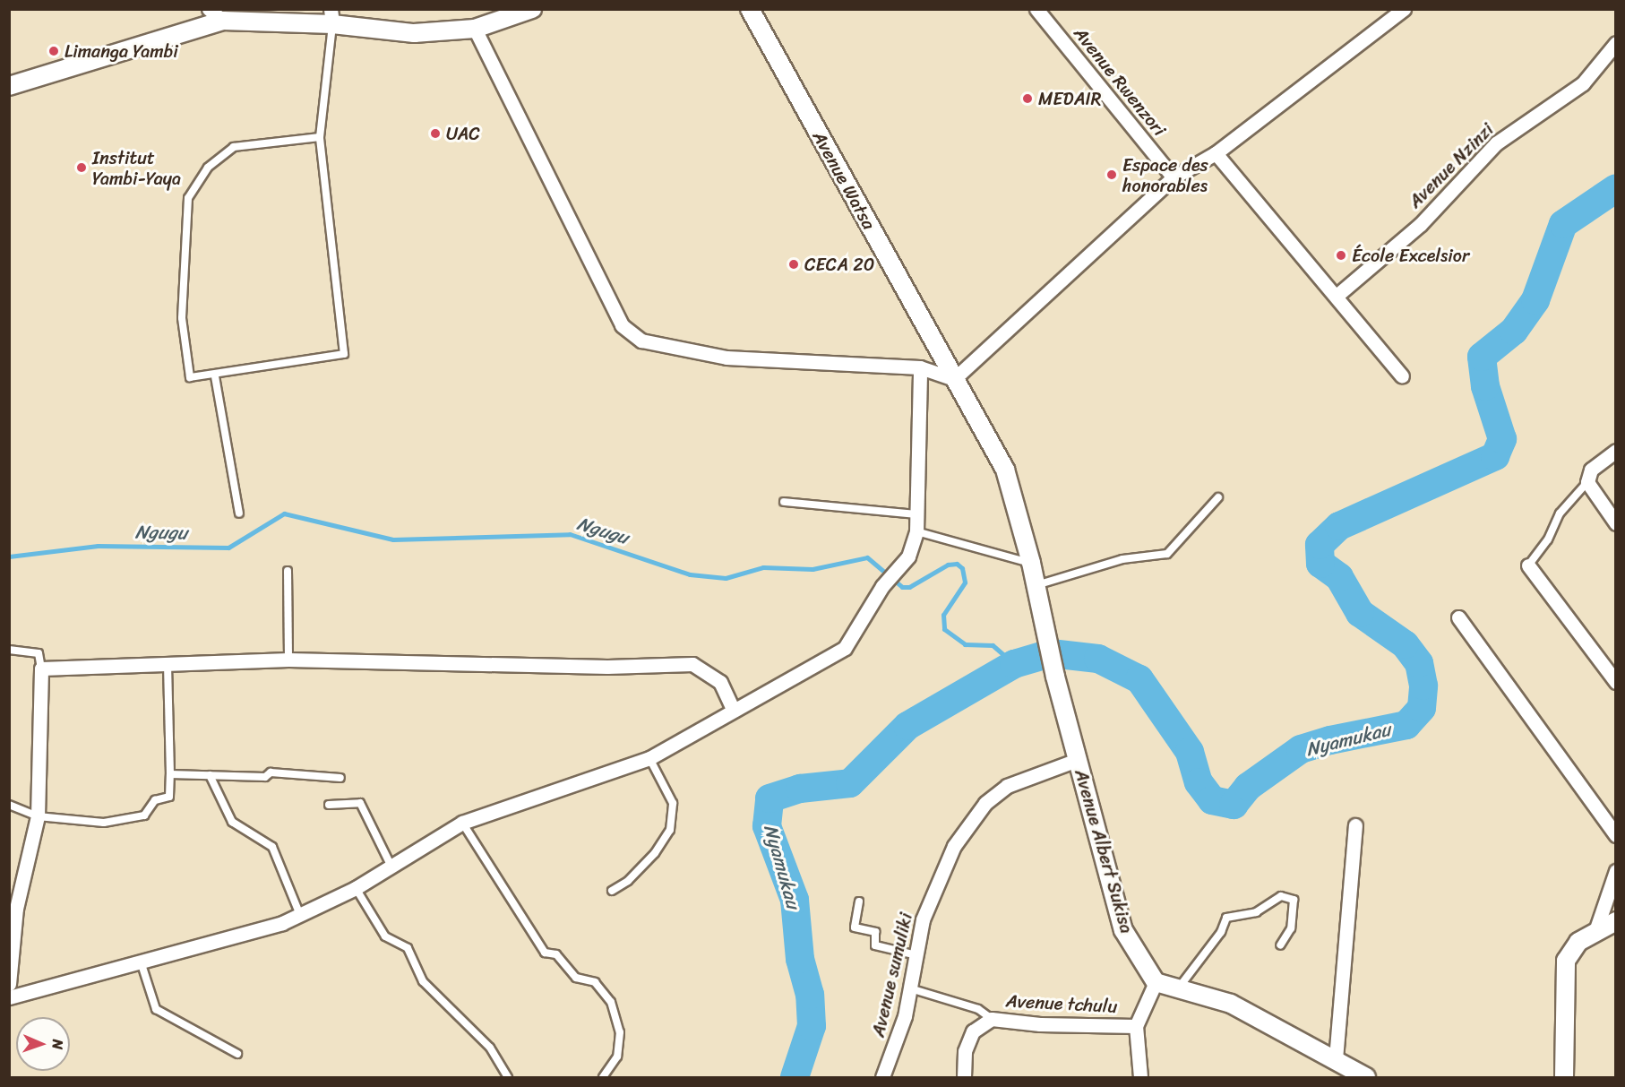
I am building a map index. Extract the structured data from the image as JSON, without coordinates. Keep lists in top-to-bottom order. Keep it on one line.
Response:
{"streets":{"street":["Avenue Rwenzori","Avenue Nzinzi","Avenue Watsa","Avenue Albert Sukisa","Avenue sumuliki","Avenue tchulu"]},"crossings":[["Avenue Watsa","Avenue Albert Sukisa"],["Avenue Albert Sukisa","Avenue sumuliki"]],"water":["Ngugu","Nyamukau"],"places":["Limanga Yambi","MEDAIR","UAC","Institut Yambi-Yaya","Espace des honorables","École Excelsior","CECA 20"],"north":"right"}
